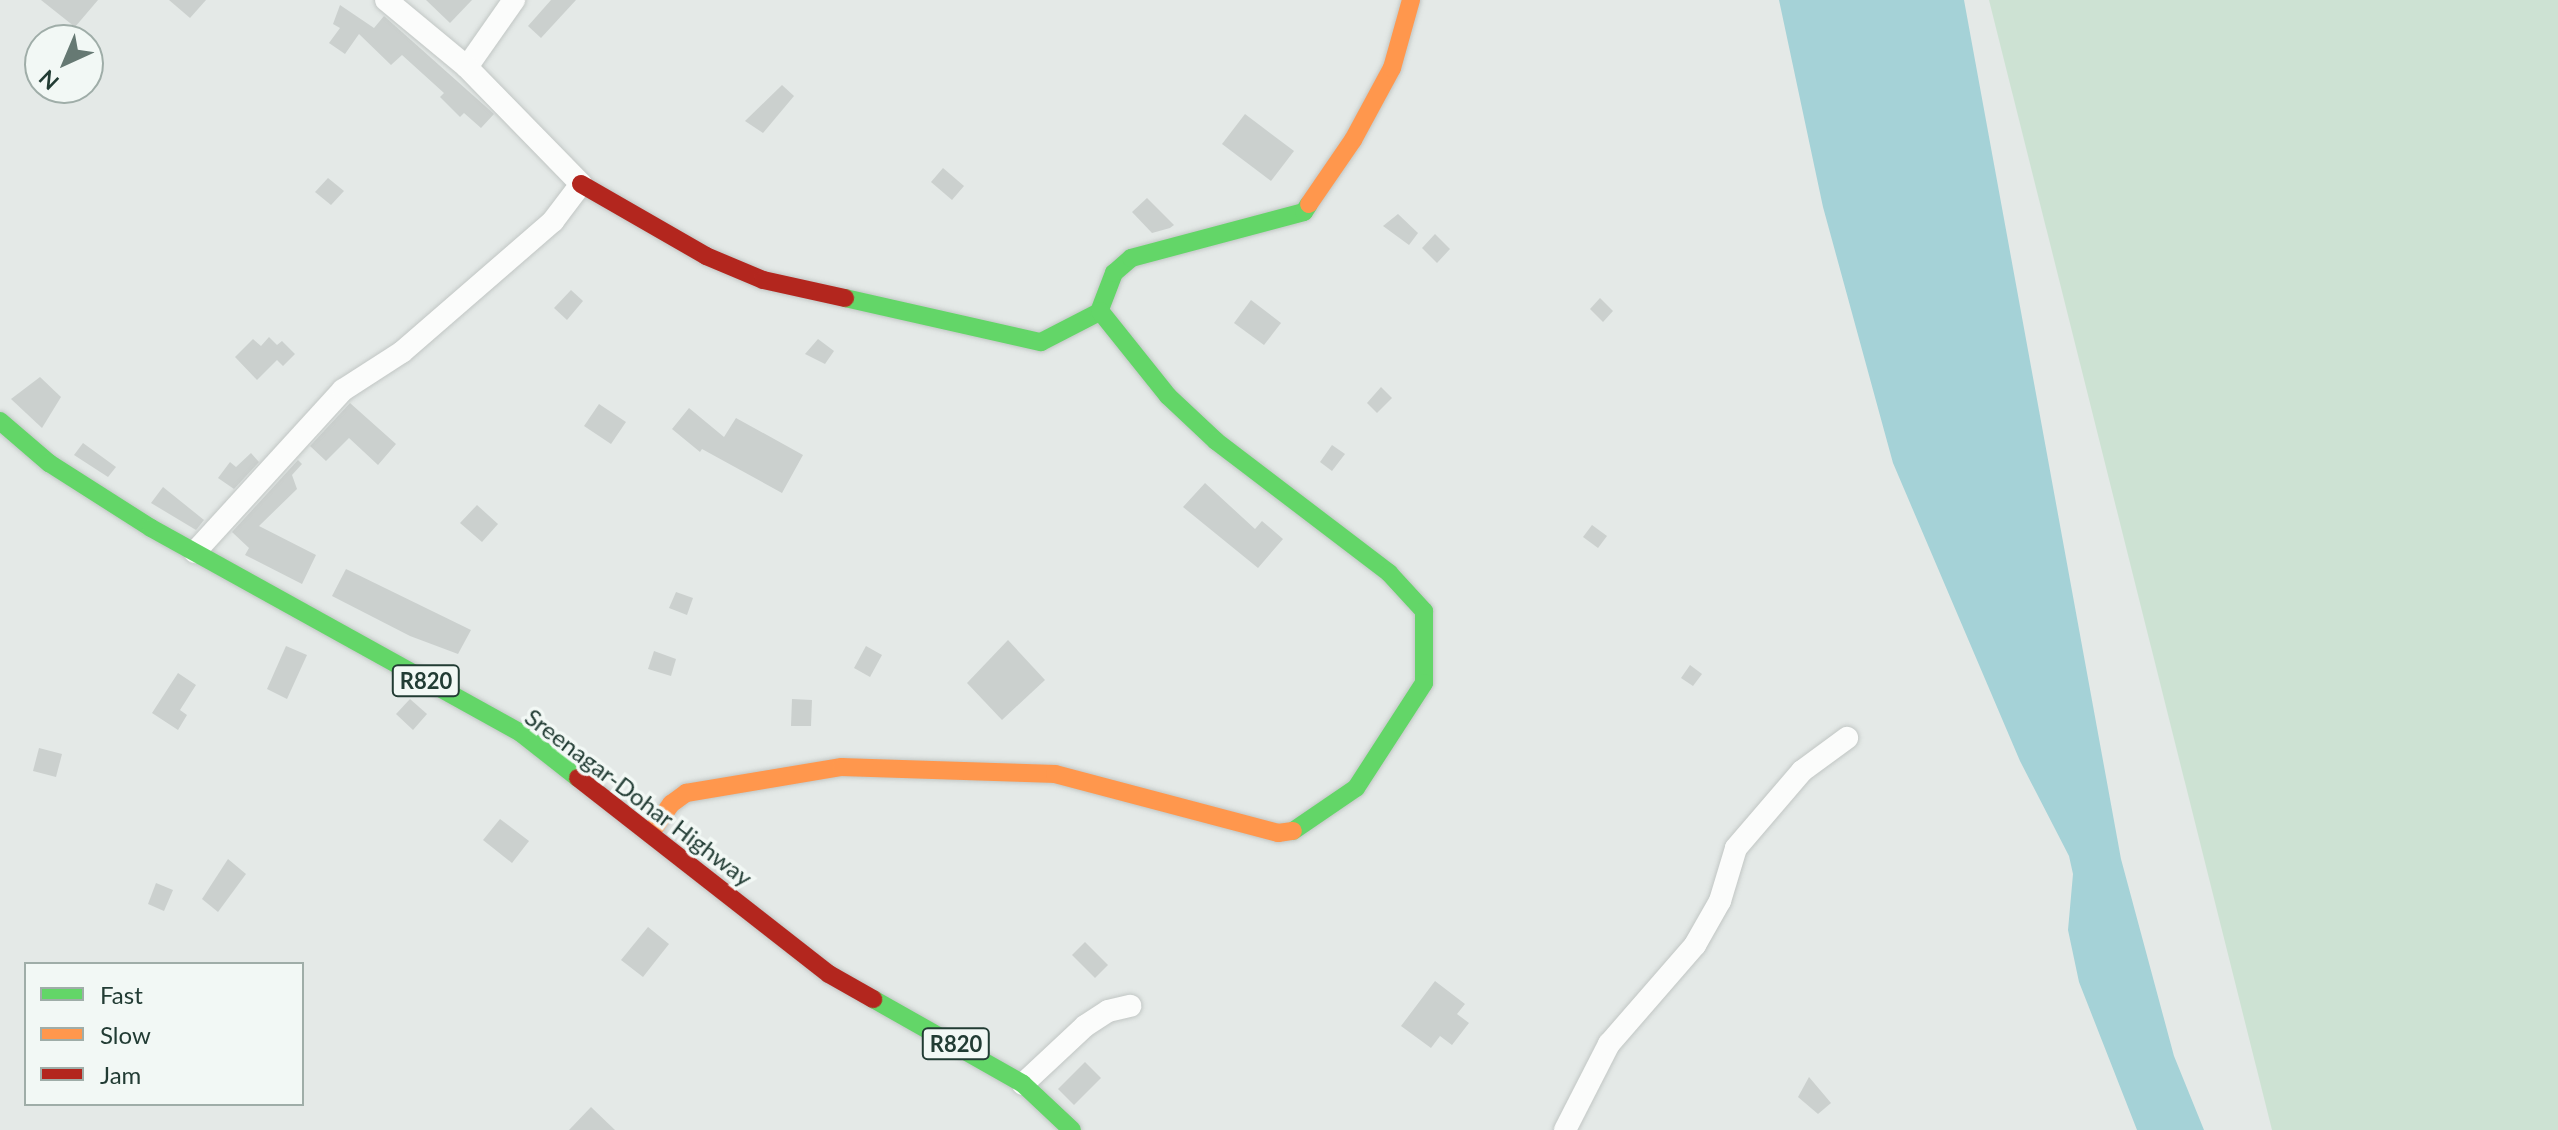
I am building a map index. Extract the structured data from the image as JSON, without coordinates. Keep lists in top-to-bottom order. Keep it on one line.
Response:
{"streets":{"street":["R820","Sreenagar-Dohar Highway"]},"legend":["Fast","Slow","Jam"],"north":"bottom left"}
